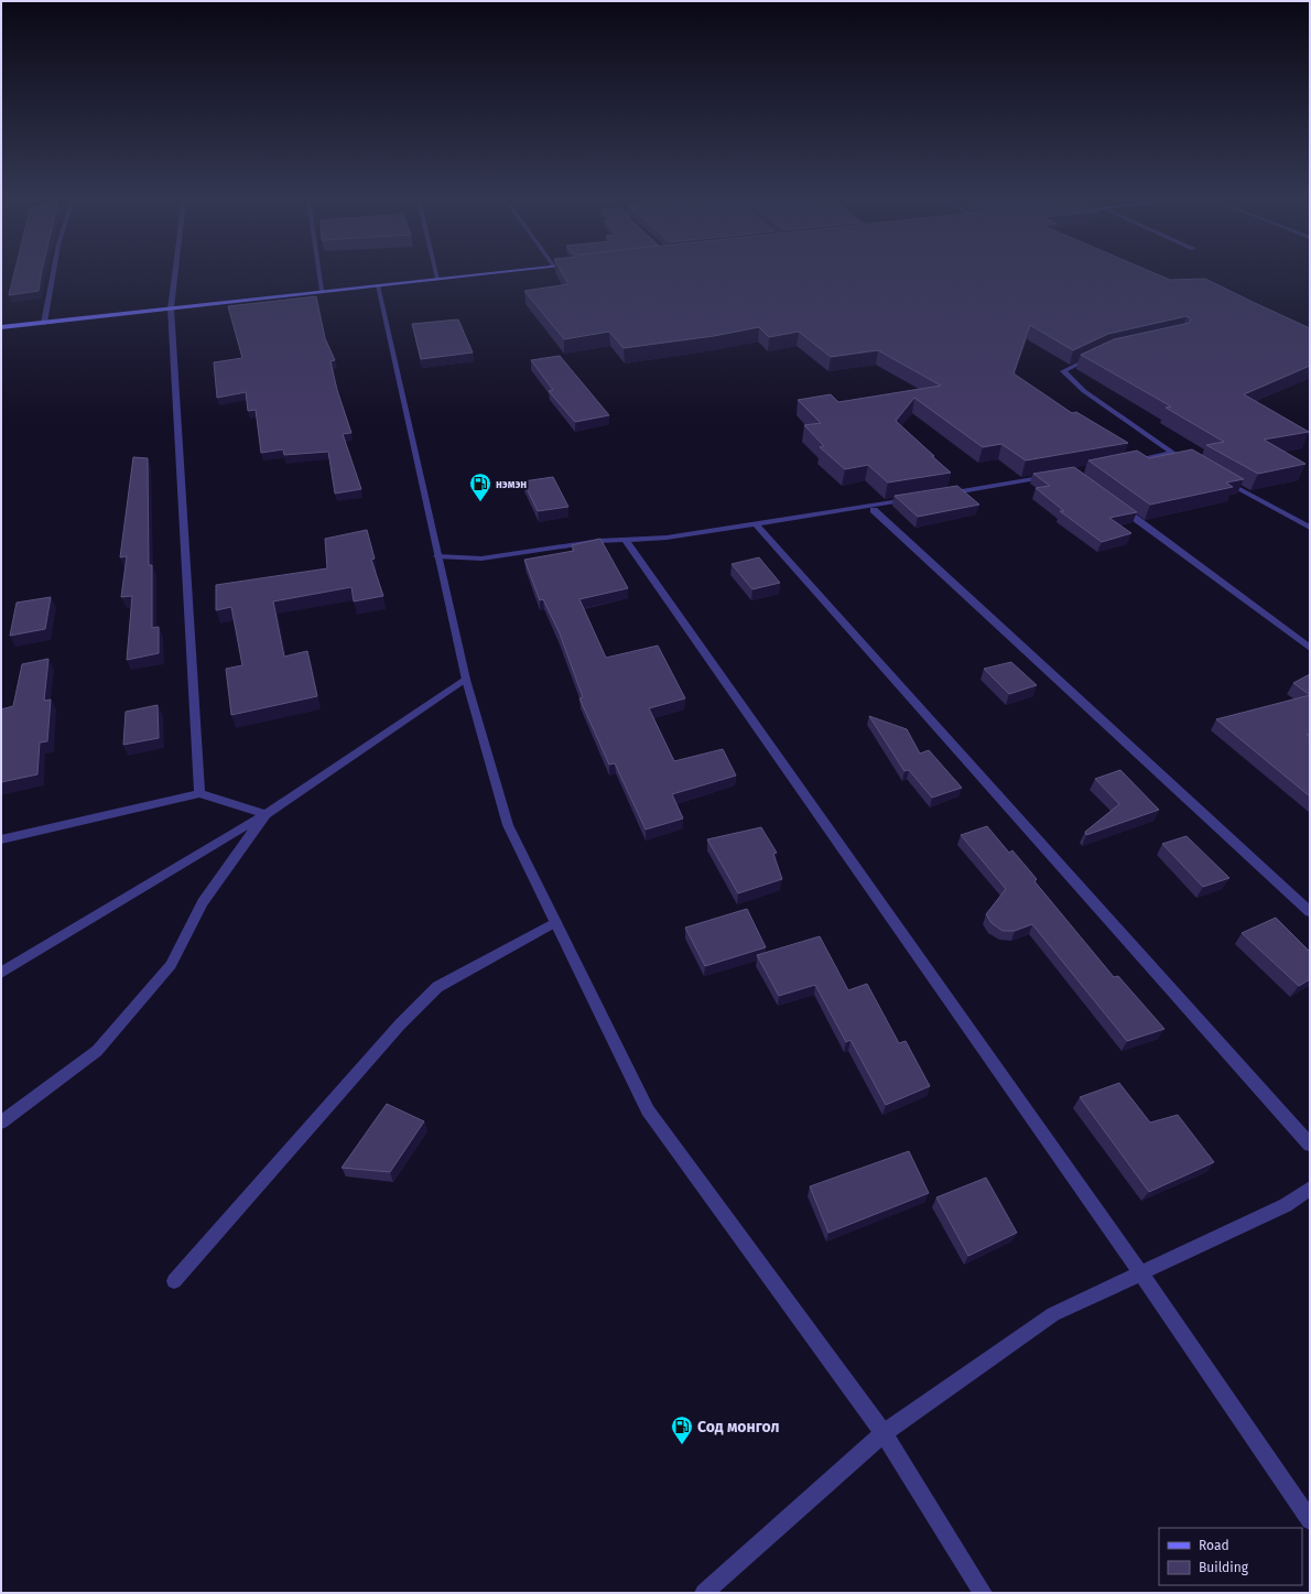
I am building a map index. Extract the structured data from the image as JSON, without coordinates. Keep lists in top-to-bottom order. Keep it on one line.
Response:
{"places":{"fuel station":["нэмэн","Сод монгол"]},"legend":["Road","Building"]}
